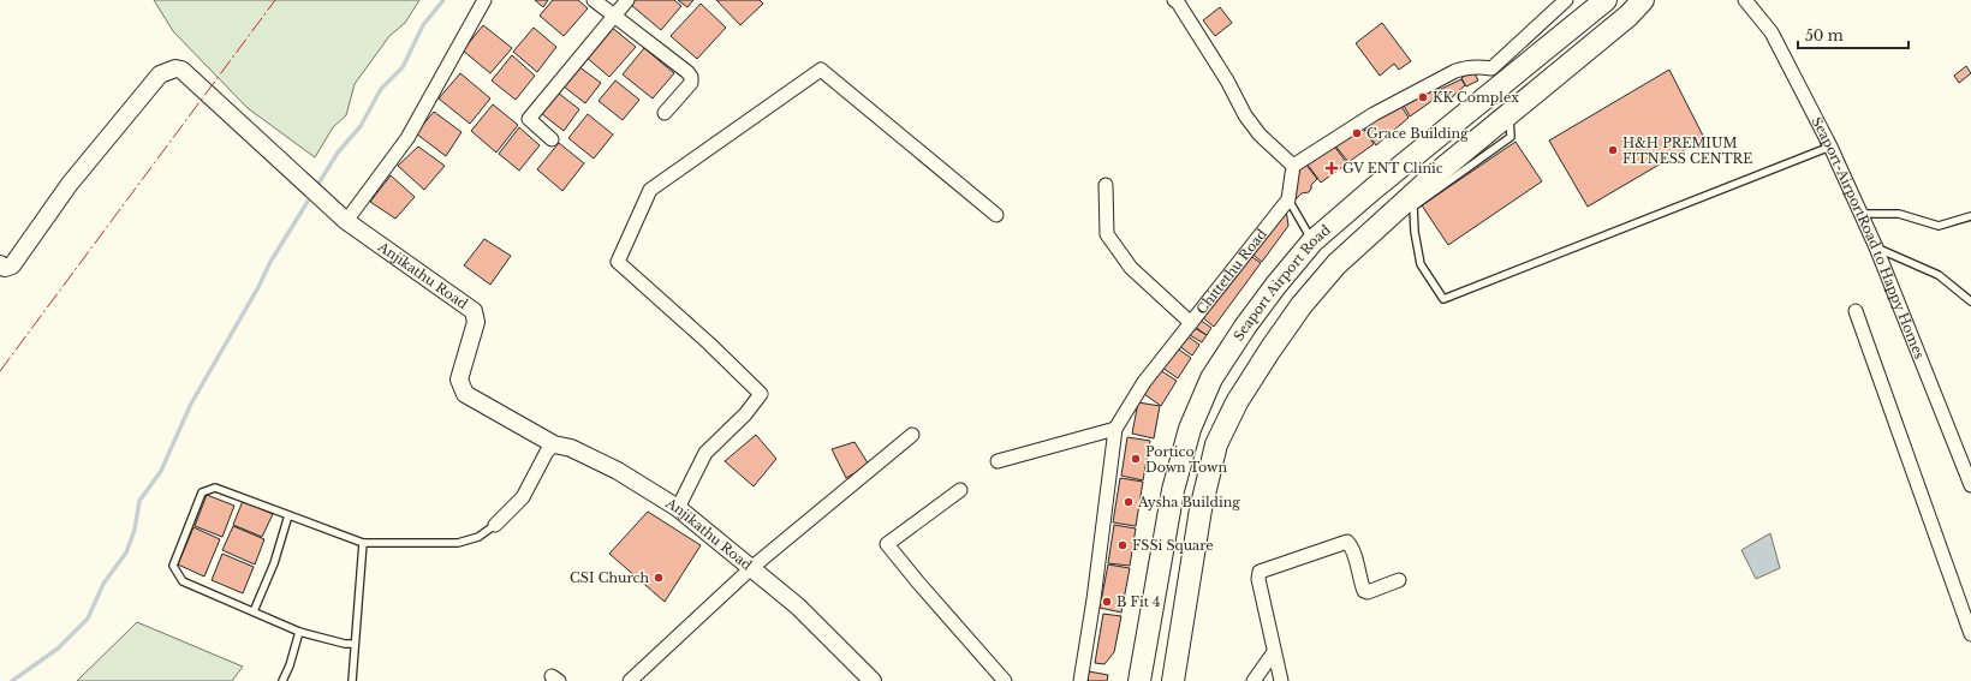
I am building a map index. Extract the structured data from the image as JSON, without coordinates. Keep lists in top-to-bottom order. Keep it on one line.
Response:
{"streets":{"main road":["Seaport Airport Road"],"street":["Seaport-AirportRoad to Happy Homes","Chittethu Road","Anjikathu Road"]},"places":{"other":["KK Complex","Grace Building","H&H PREMIUM FITNESS CENTRE","Portico Down Town","Aysha Building","FSSi Square","CSI Church","B Fit 4"],"health":["GV ENT Clinic"]},"scale_bar":"50 m"}
